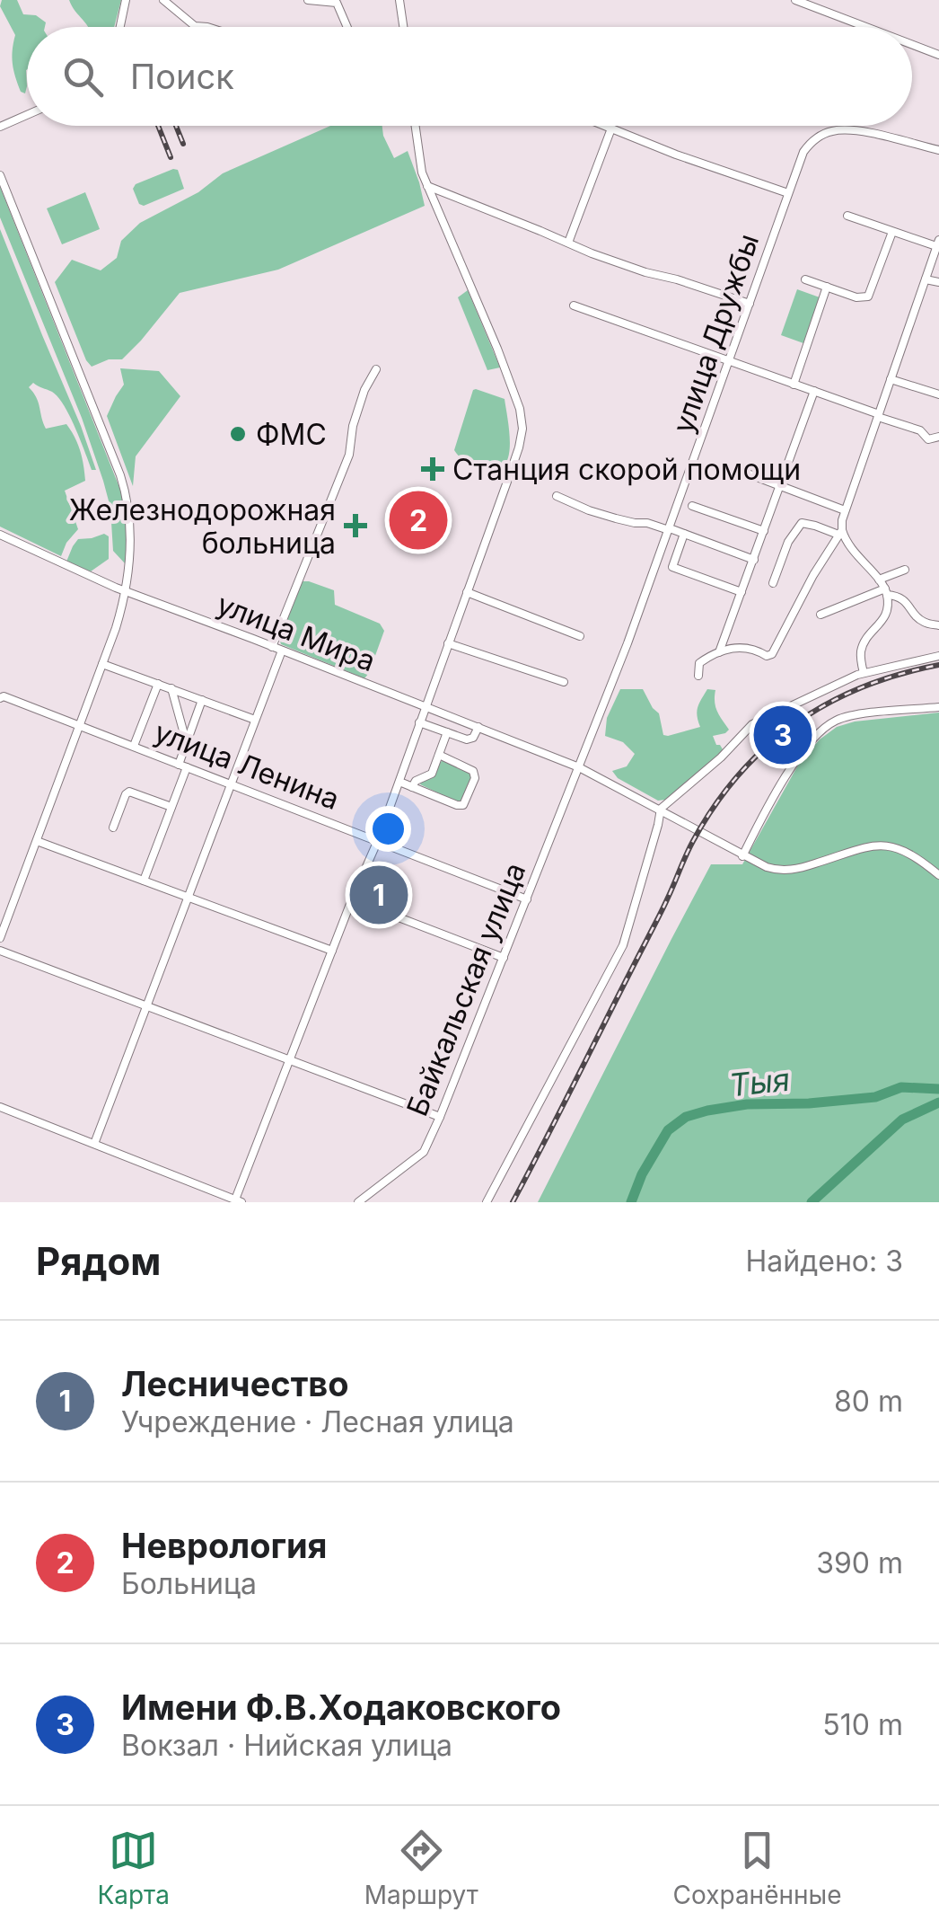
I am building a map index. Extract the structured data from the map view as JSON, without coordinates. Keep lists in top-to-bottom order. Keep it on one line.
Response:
{"streets":{"street":["улица Дружбы","улица Мира","улица Ленина","Байкальская улица"]},"crossings":[["улица Дружбы","улица Мира"],["улица Дружбы","Байкальская улица"],["улица Мира","Байкальская улица"],["улица Ленина","Байкальская улица"]],"water":["Тыя"],"places":{"other":["ФМС"],"health":["Станция скорой помощи","Железнодорожная больница"]},"page":{"search":"Поиск","pins":["2","3","1"],"heading":["Рядом","Найдено: 3"],"list":[{"mark":"1","name":"Лесничество","note":"Учреждение · Лесная улица","value":"80 m"},{"mark":"2","name":"Неврология","note":"Больница","value":"390 m"},{"mark":"3","name":"Имени Ф.В.Ходаковского","note":"Вокзал · Нийская улица","value":"510 m"}],"nav":["Карта","Маршрут","Сохранённые"]}}
